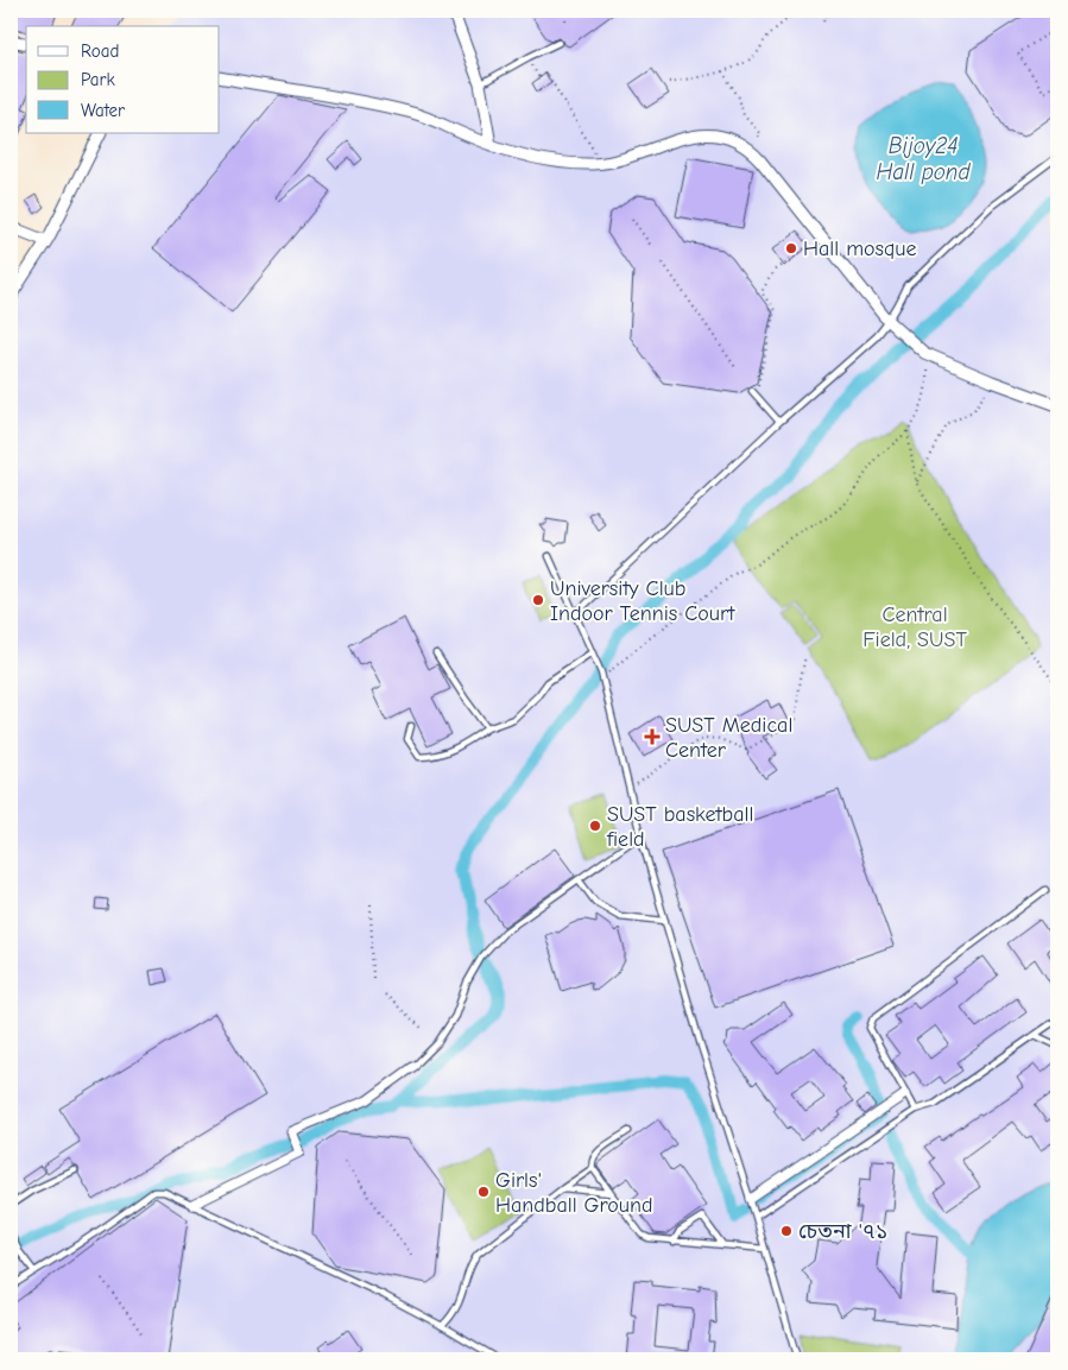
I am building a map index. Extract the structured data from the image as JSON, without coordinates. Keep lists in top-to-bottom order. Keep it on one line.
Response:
{"water":["Bijoy24 Hall pond"],"parks":["Central Field, SUST"],"places":{"other":["Hall mosque","University Club Indoor Tennis Court","SUST basketball field","Girls' Handball Ground","চেতনা '৭১"],"health":["SUST Medical Center"]},"legend":["Road","Park","Water"]}
